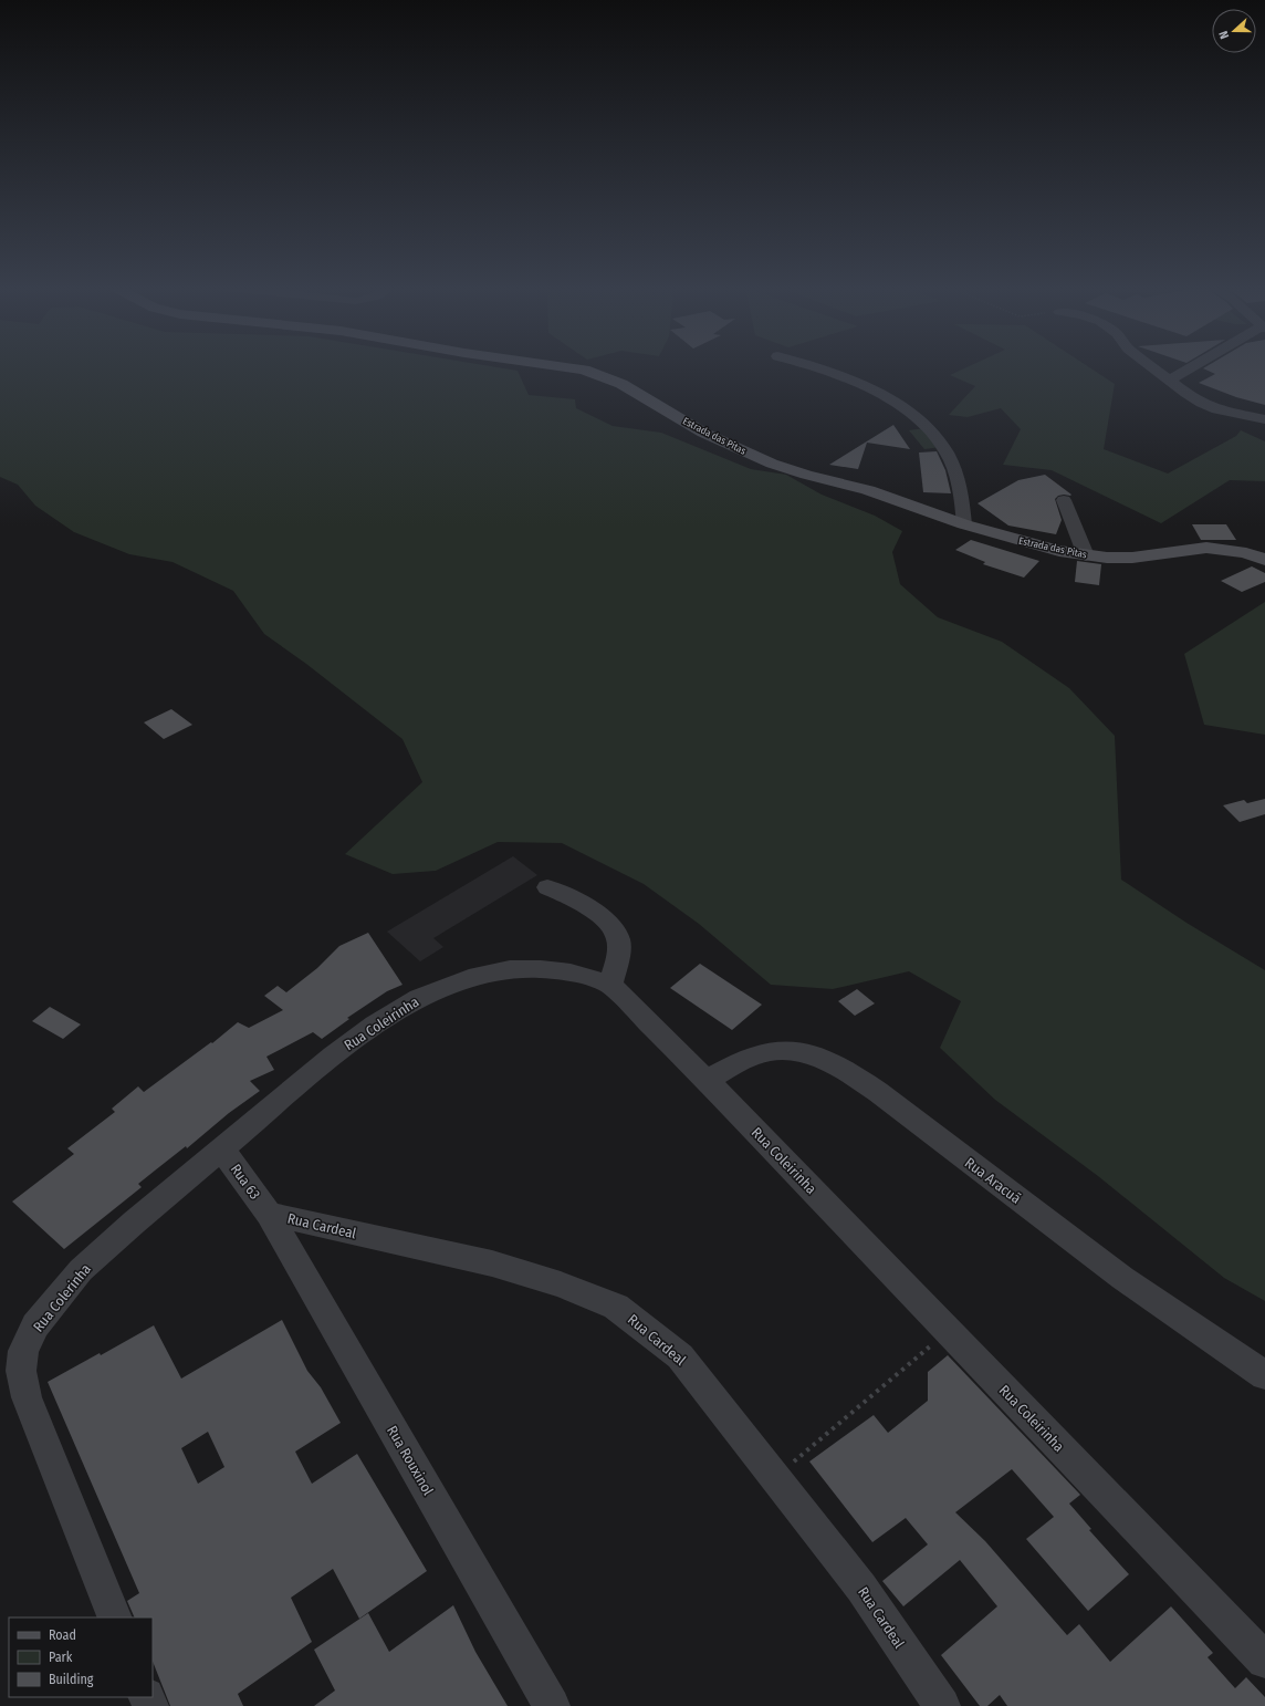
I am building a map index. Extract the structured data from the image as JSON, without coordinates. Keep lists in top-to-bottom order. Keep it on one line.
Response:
{"streets":{"street":["Estrada das Pitas","Rua Coleirinha","Rua Aracuã","Rua 63","Rua Cardeal","Rua Colerinha","Rua Rouxinol"]},"crossings":[["Rua Coleirinha","Rua Aracuã"],["Rua Coleirinha","Rua 63"],["Rua Coleirinha","Rua Colerinha"],["Rua 63","Rua Cardeal"],["Rua 63","Rua Colerinha"],["Rua 63","Rua Rouxinol"],["Rua Cardeal","Rua Rouxinol"]],"legend":["Road","Park","Building"],"north":"left"}
